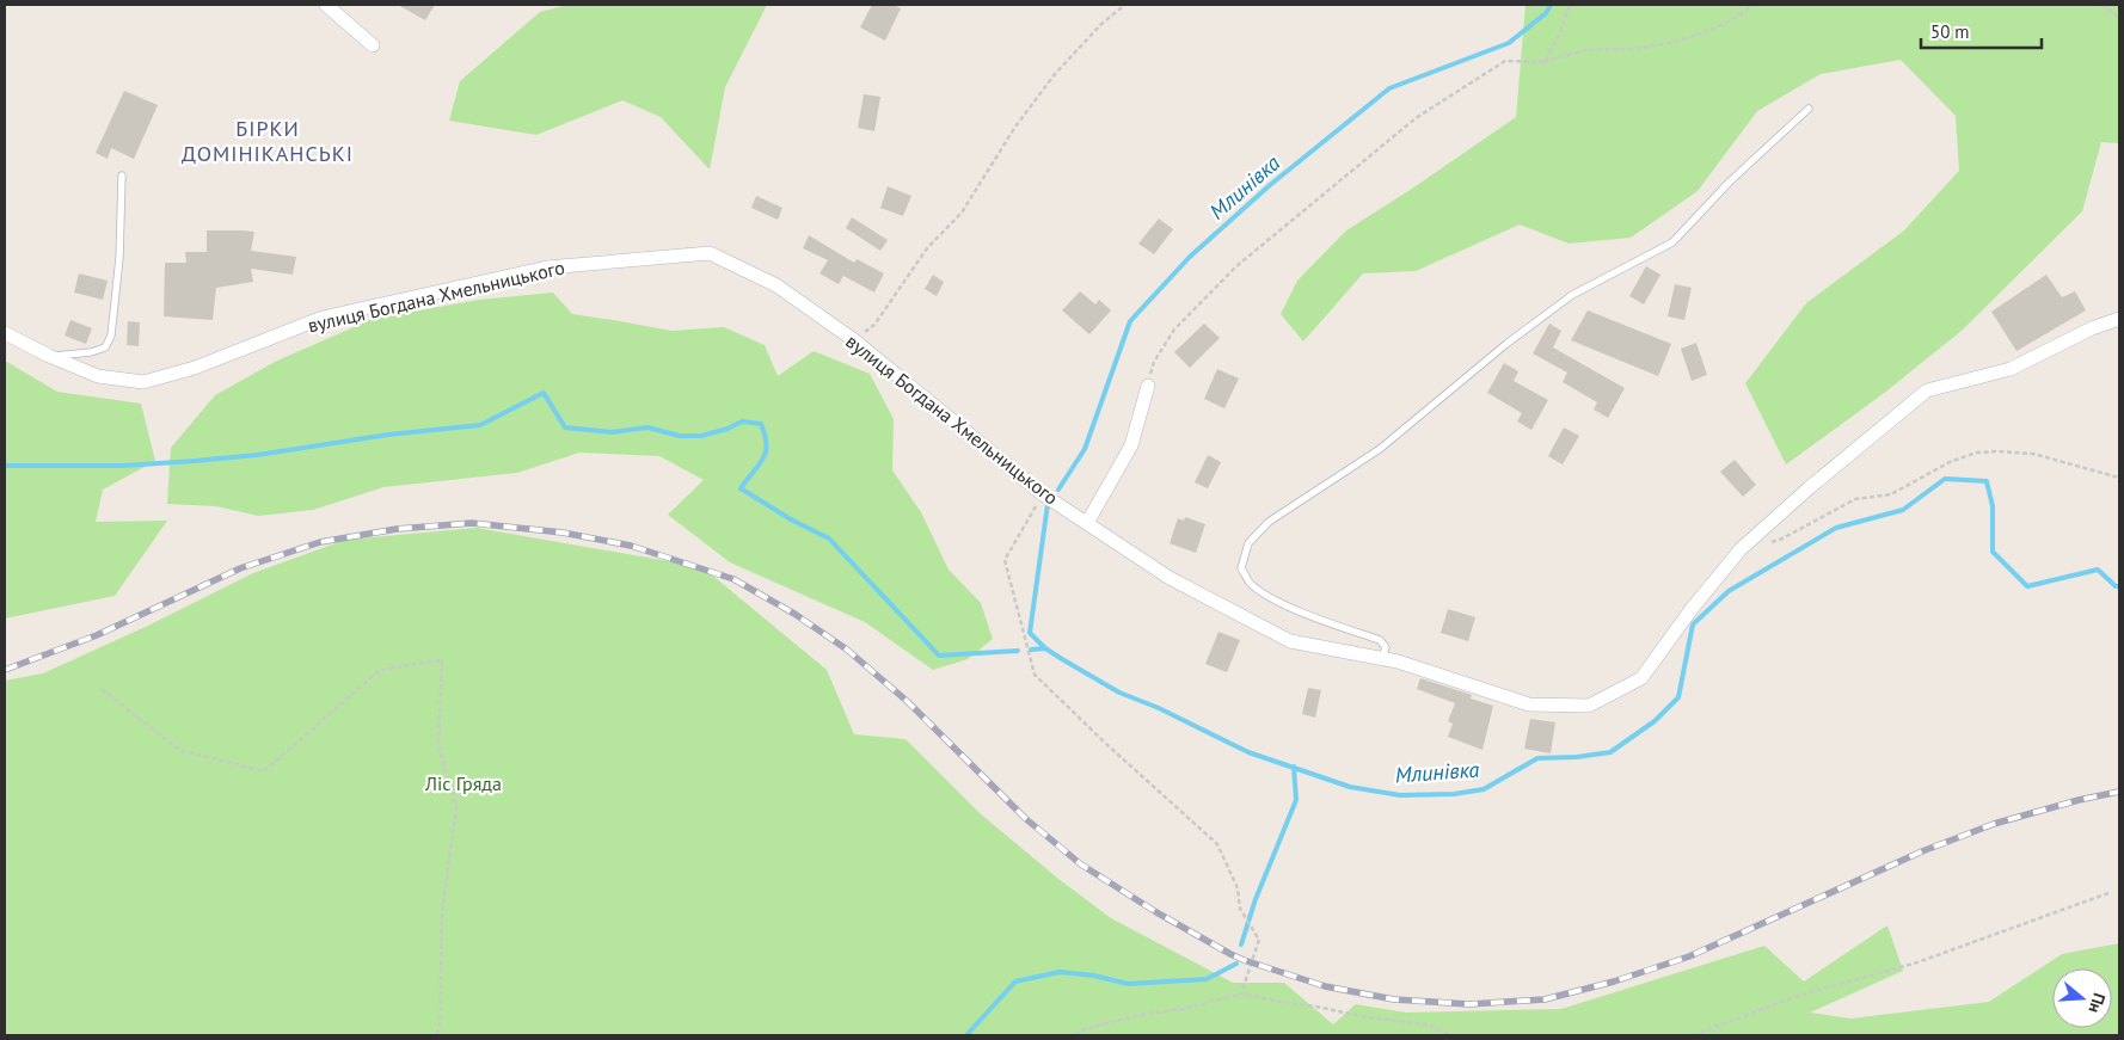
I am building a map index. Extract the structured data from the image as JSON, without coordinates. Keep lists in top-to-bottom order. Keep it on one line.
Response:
{"streets":{"street":["вулиця Богдана Хмельницького"]},"districts":["БІРКИ ДОМІНІКАНСЬКІ"],"water":["Млинівка"],"parks":["Ліс Гряда"],"scale_bar":"50 m","north":"right"}
